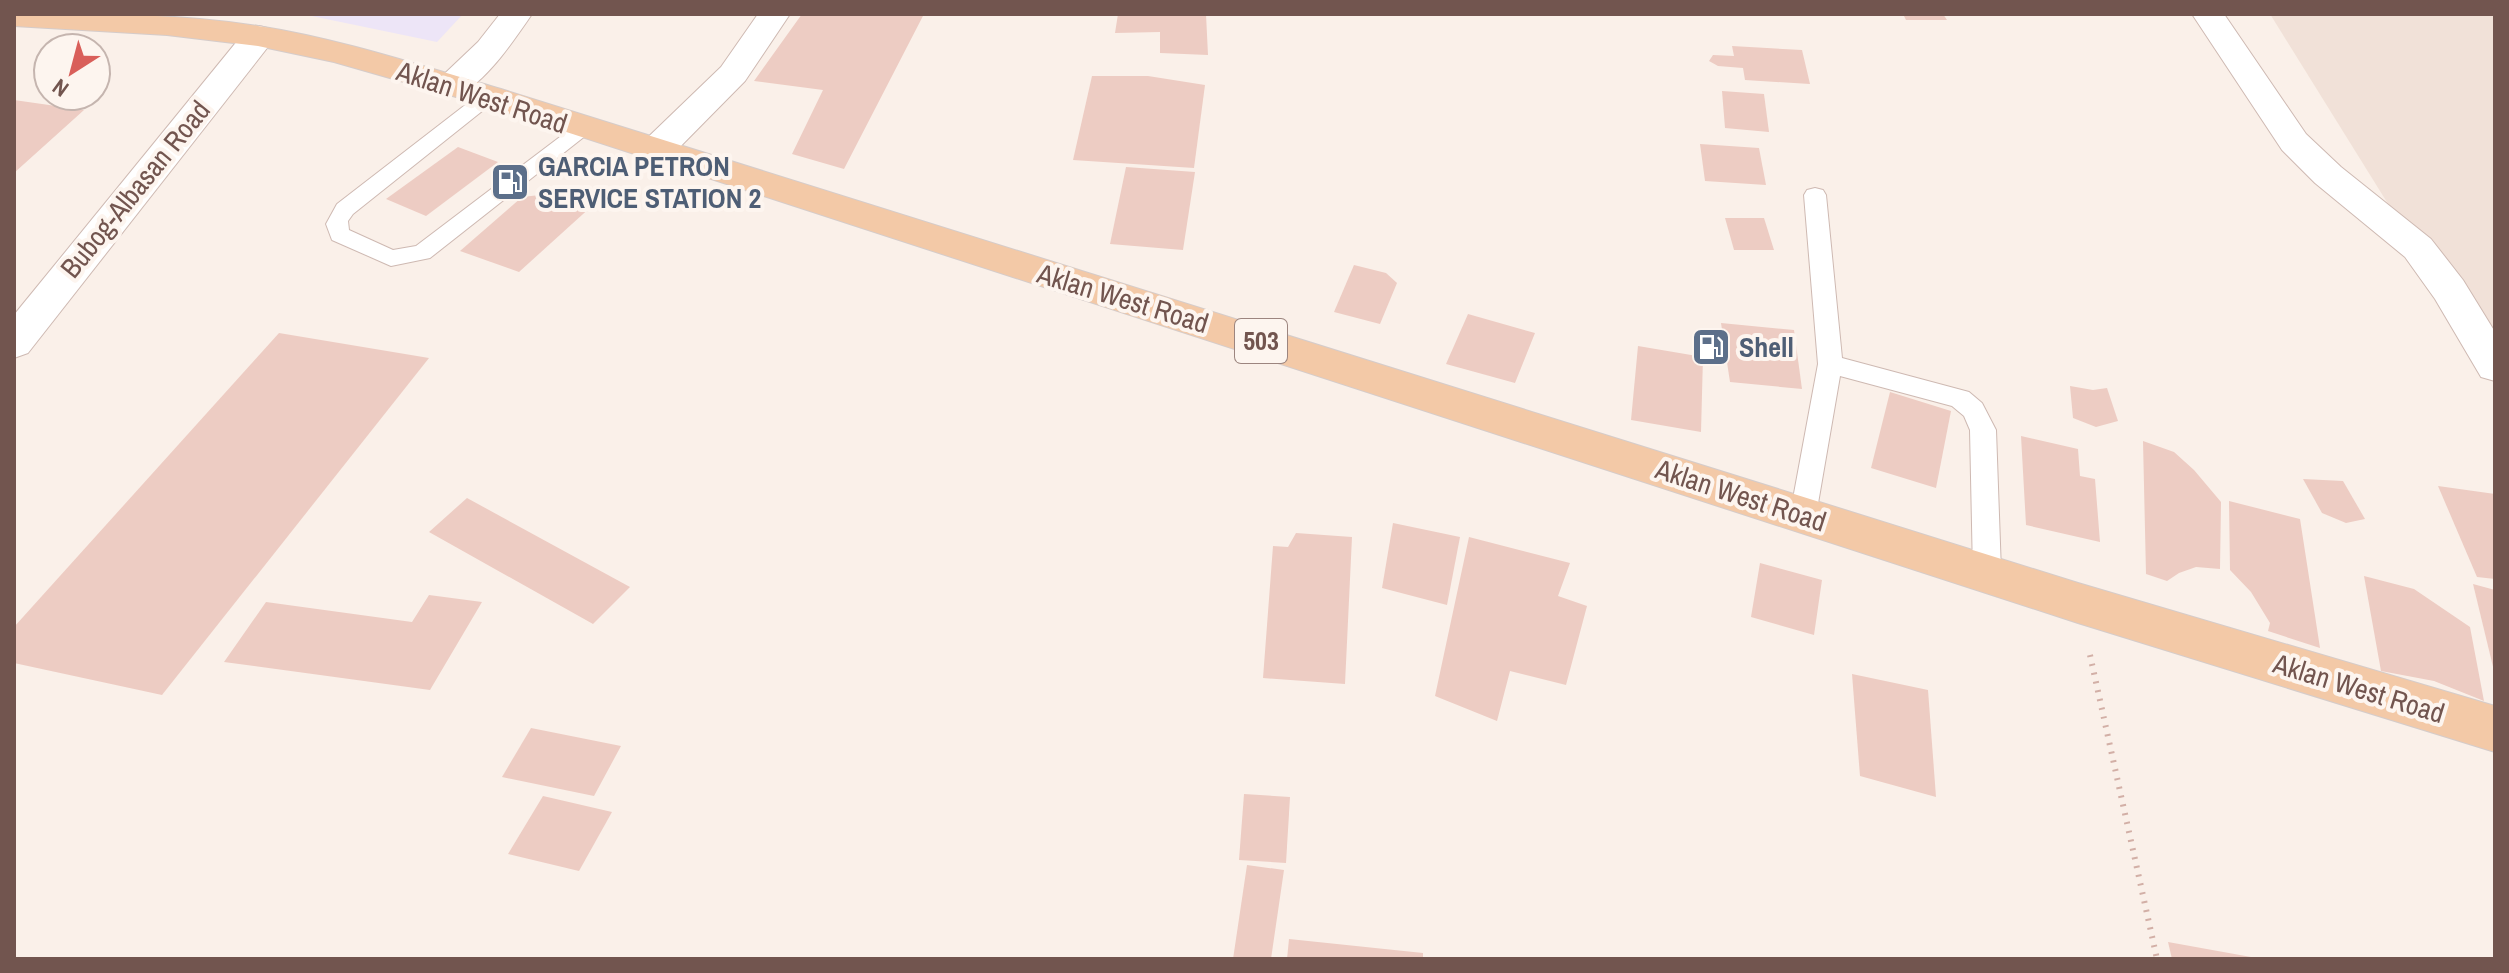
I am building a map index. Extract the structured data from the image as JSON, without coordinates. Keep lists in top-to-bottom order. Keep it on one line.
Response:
{"streets":{"main road":["Aklan West Road","503"],"street":["Bubog-Albasan Road"]},"crossings":[["Aklan West Road","Bubog-Albasan Road"]],"places":{"fuel station":["GARCIA PETRON SERVICE STATION 2","Shell"]},"north":"bottom left"}
